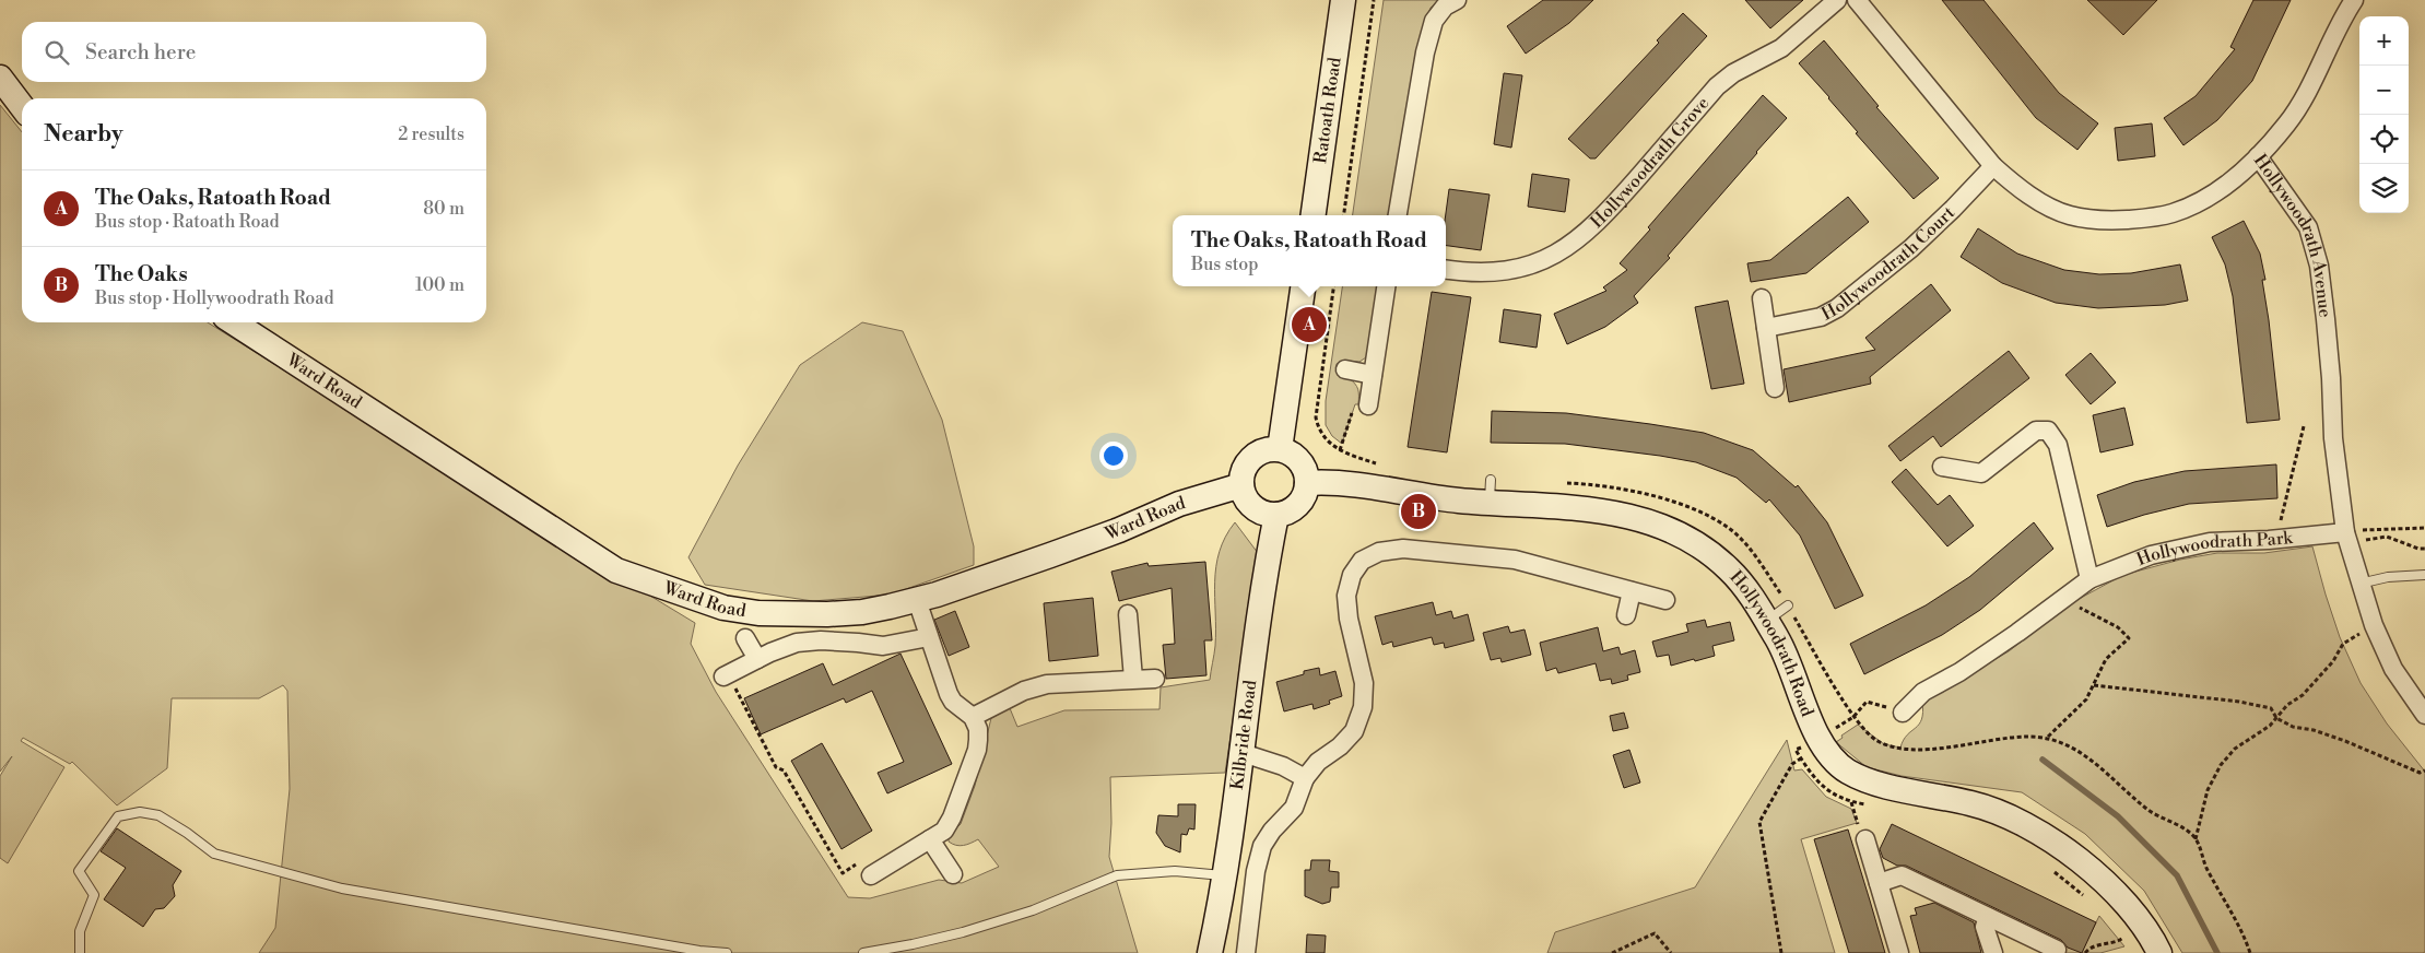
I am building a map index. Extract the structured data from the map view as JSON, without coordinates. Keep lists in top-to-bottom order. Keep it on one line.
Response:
{"streets":{"main road":["Ratoath Road","Ward Road","Hollywoodrath Road","Kilbride Road"],"street":["Hollywoodrath Grove","Hollywoodrath Avenue","Hollywoodrath Court","Hollywoodrath Park"]},"crossings":[["Hollywoodrath Avenue","Hollywoodrath Court"],["Hollywoodrath Avenue","Hollywoodrath Park"],["Ward Road","Hollywoodrath Road"],["Ward Road","Kilbride Road"],["Hollywoodrath Road","Kilbride Road"]],"page":{"map_buttons":["+","−"],"search":"Search here","heading":["Nearby","2 results"],"list":[{"mark":"A","name":"The Oaks, Ratoath Road","note":"Bus stop · Ratoath Road","value":"80 m"},{"mark":"B","name":"The Oaks","note":"Bus stop · Hollywoodrath Road","value":"100 m"}],"popup":["The Oaks, Ratoath Road","Bus stop"],"pins":["A","B"]}}
